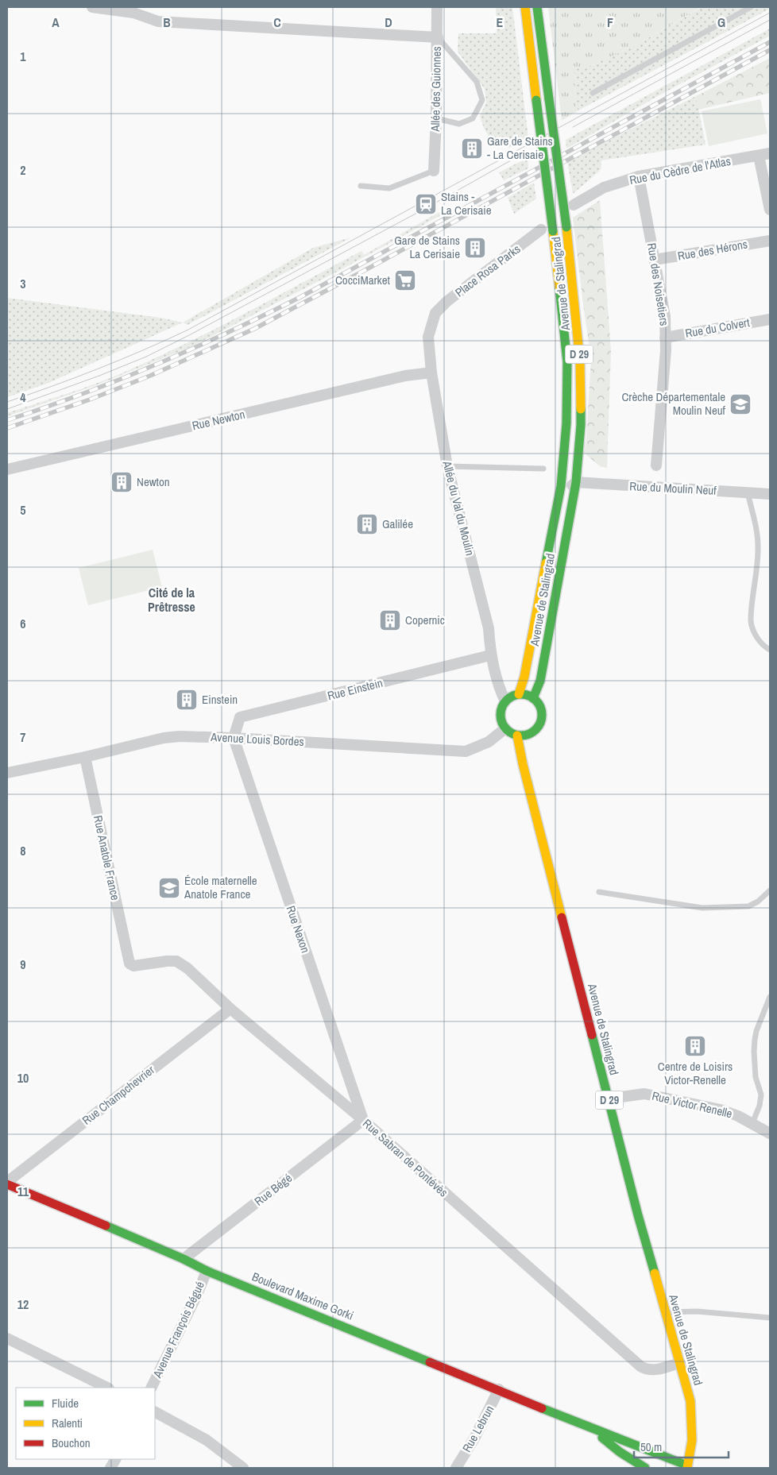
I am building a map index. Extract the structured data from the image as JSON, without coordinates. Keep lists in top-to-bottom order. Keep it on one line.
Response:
{"streets":{"main road":["Avenue de Stalingrad","D 29","Boulevard Maxime Gorki"],"street":["Allée des Guionnes","Rue du Cèdre de l'Atlas","Rue des Hérons","Place Rosa Parks","Rue des Noisetiers","Rue du Colvert","Rue Newton","Rue du Moulin Neuf","Allée du Val du Moulin","Rue Einstein","Avenue Louis Bordes","Rue Anatole France","Rue Nexon","Rue Champchevrier","Rue Victor Renelle","Rue Sabran de Pontévès","Rue Bégé","Avenue François Bégué","Rue Lebrun"]},"crossings":[["Rue du Cèdre de l'Atlas","Rue des Noisetiers"],["Rue des Hérons","Rue des Noisetiers"],["Place Rosa Parks","Allée du Val du Moulin"],["Avenue de Stalingrad","Rue du Moulin Neuf"],["Avenue de Stalingrad","Allée du Val du Moulin"],["Avenue de Stalingrad","Avenue Louis Bordes"],["Avenue de Stalingrad","Rue Victor Renelle"],["Avenue de Stalingrad","Rue Sabran de Pontévès"],["Avenue de Stalingrad","Boulevard Maxime Gorki"],["Rue des Noisetiers","Rue du Colvert"],["Rue Newton","Allée du Val du Moulin"],["Allée du Val du Moulin","Rue Einstein"],["Allée du Val du Moulin","Avenue Louis Bordes"],["Rue Einstein","Avenue Louis Bordes"],["Rue Einstein","Rue Nexon"],["Avenue Louis Bordes","Rue Anatole France"],["Avenue Louis Bordes","Rue Nexon"],["Rue Anatole France","Rue Sabran de Pontévès"],["Rue Nexon","Rue Sabran de Pontévès"],["Rue Nexon","Rue Bégé"],["Rue Champchevrier","Rue Sabran de Pontévès"],["Rue Champchevrier","Boulevard Maxime Gorki"],["Rue Sabran de Pontévès","Rue Bégé"],["Rue Bégé","Boulevard Maxime Gorki"],["Boulevard Maxime Gorki","Avenue François Bégué"],["Boulevard Maxime Gorki","Rue Lebrun"]],"districts":["Cité de la Prêtresse"],"places":{"building":["Gare de Stains - La Cerisaie","Gare de Stains La Cerisaie","Newton","Galilée","Copernic","Einstein","Centre de Loisirs Victor-Renelle"],"station":["Stains - La Cerisaie"],"supermarket":["CocciMarket"],"school or university":["Crèche Départementale Moulin Neuf","École maternelle Anatole France"]},"legend":["Fluide","Ralenti","Bouchon"],"scale_bar":"50 m","grid":{"columns":["A","B","C","D","E","F","G"],"rows":["1","2","3","4","5","6","7","8","9","10","11","12"]}}
